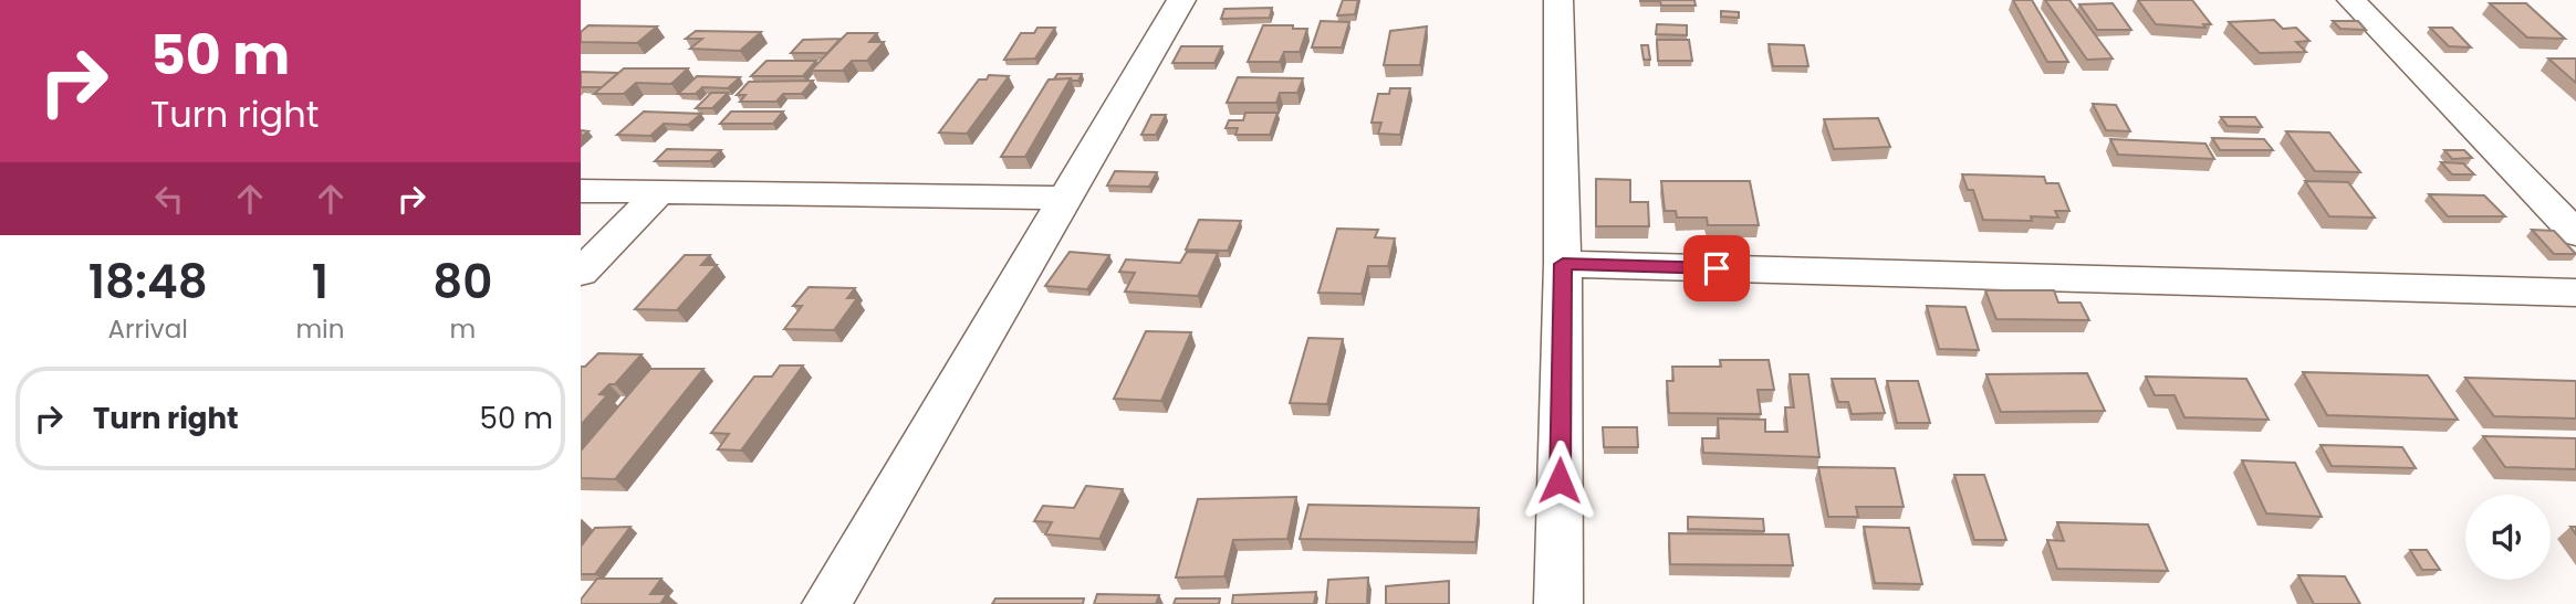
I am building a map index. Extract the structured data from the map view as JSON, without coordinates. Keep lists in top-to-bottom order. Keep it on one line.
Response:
{"page":{"turn":["50 m","Turn right"],"eta":["18:48","Arrival","1","min","80","m"],"list":[{"name":"Turn right","value":"50 m"}]}}
